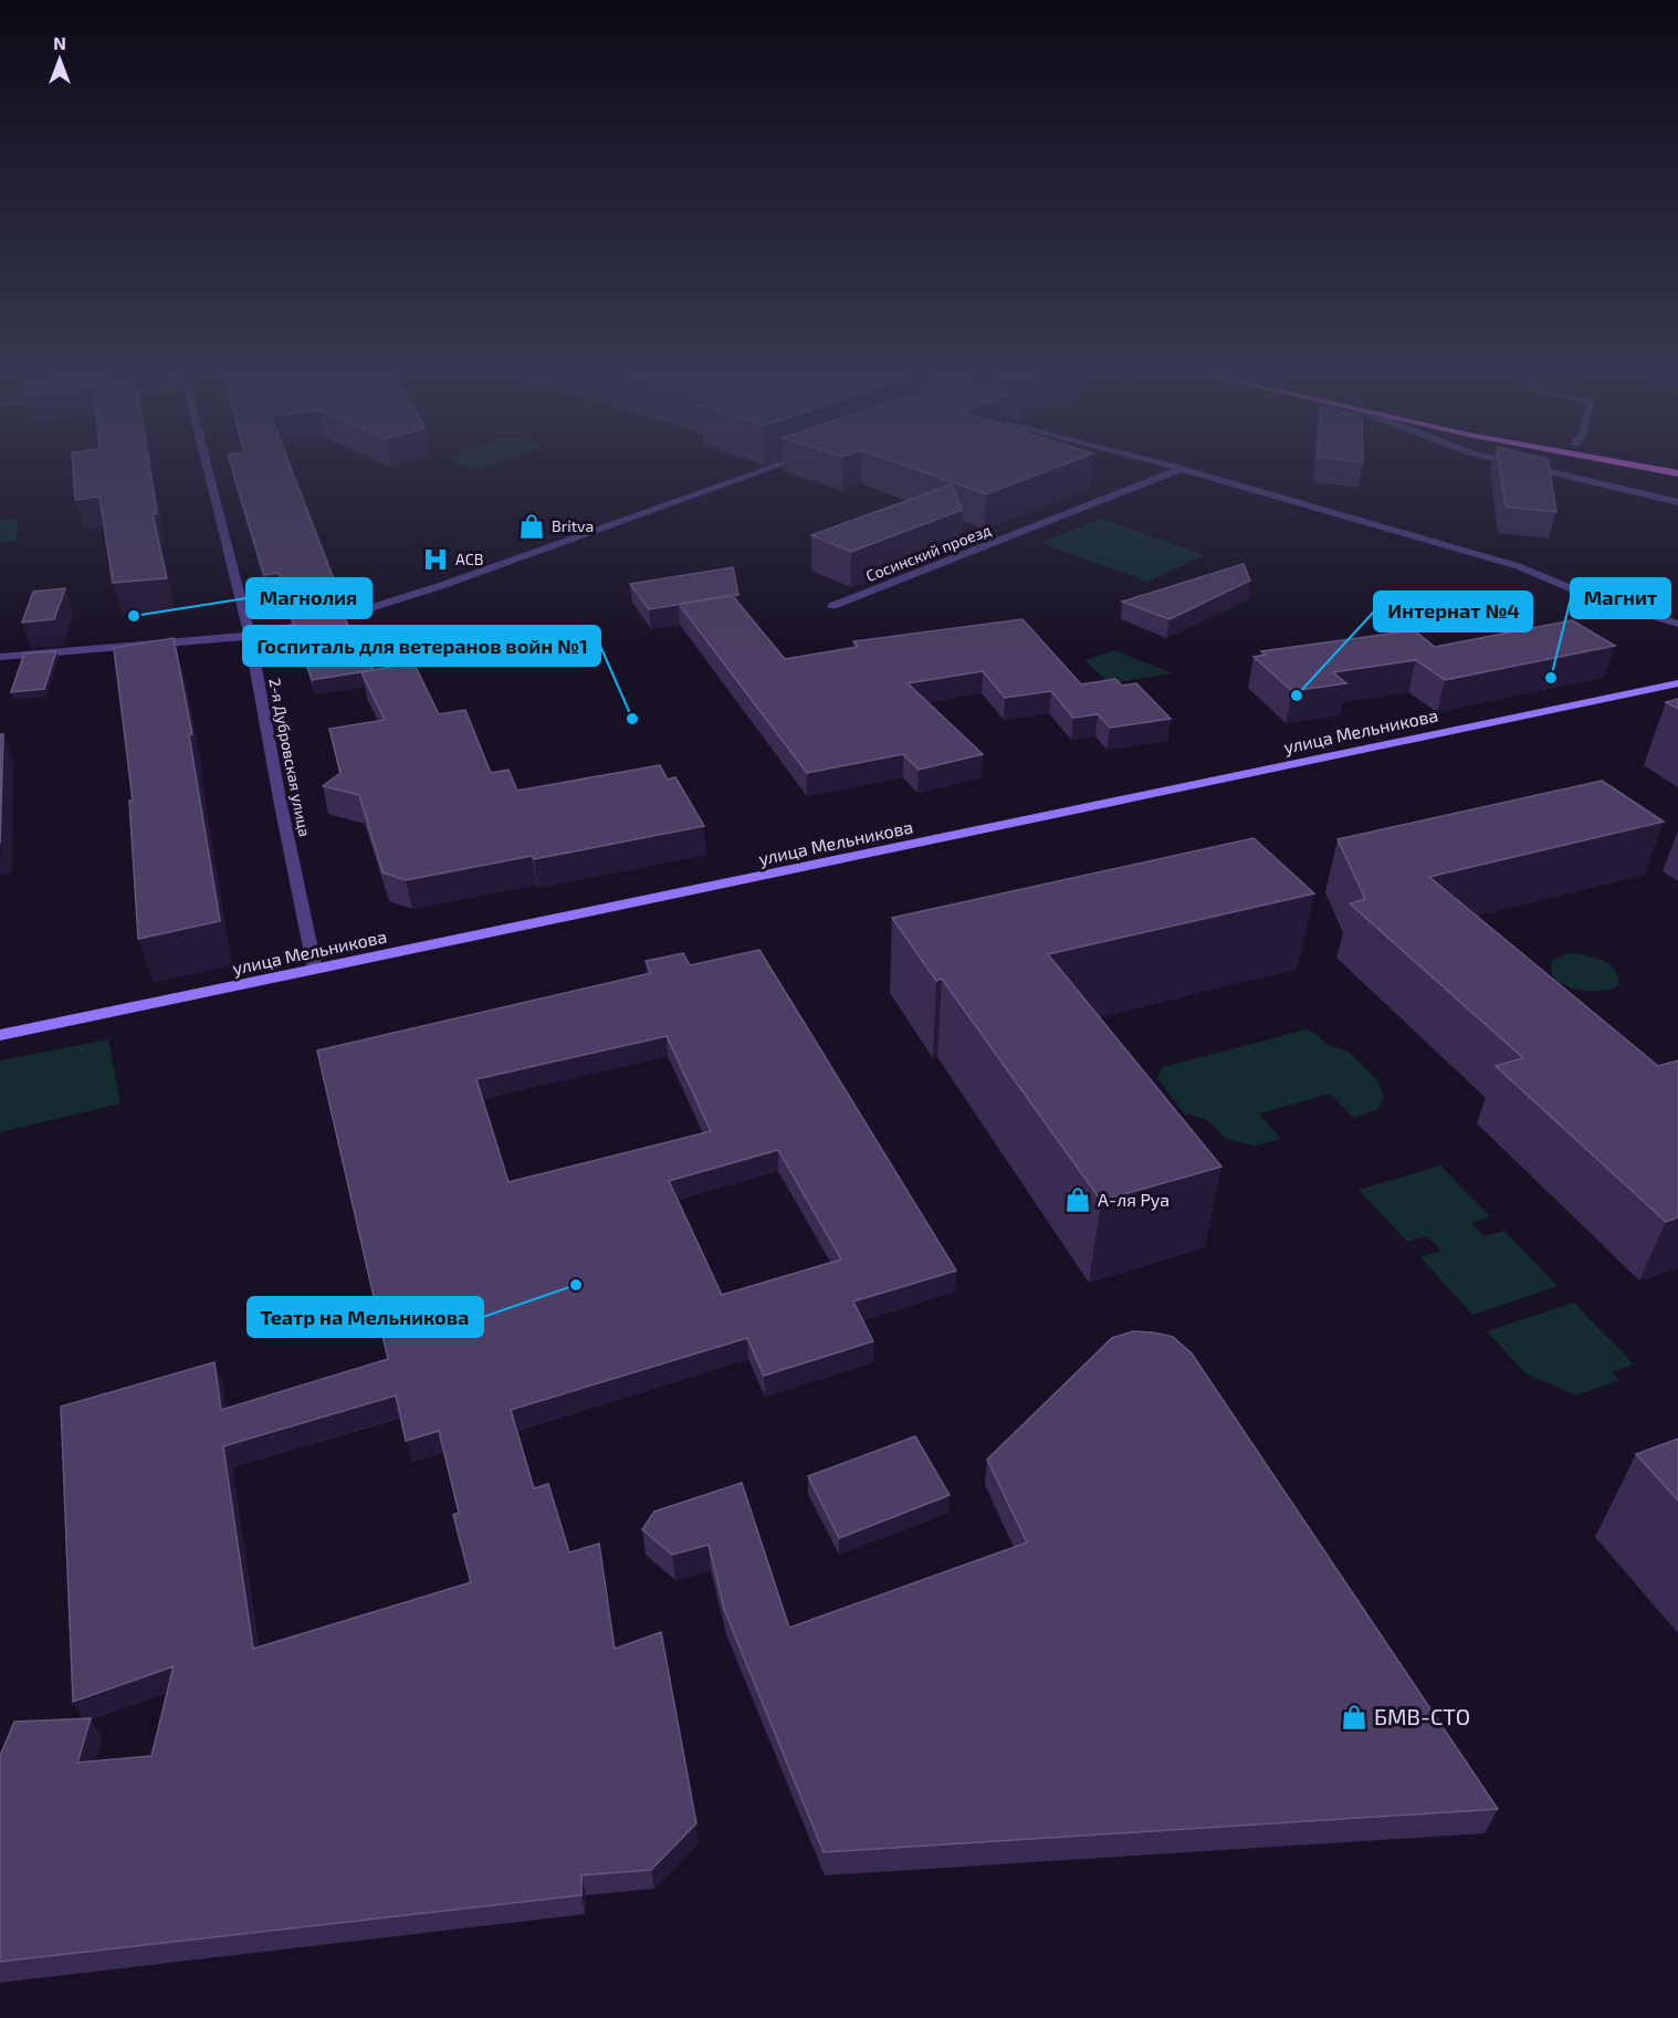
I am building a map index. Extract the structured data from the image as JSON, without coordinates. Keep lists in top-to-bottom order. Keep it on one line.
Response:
{"streets":{"street":["Сосинский проезд","улица Мельникова","2-я Дубровская улица"]},"crossings":[["улица Мельникова","2-я Дубровская улица"]],"places":{"shop":["Britva","А-ля Руа","БМВ-СТО"],"hospital":["АСВ"],"other":["Магнолия","Магнит","Интернат №4","Госпиталь для ветеранов войн №1","Театр на Мельникова"]},"north":"top"}
